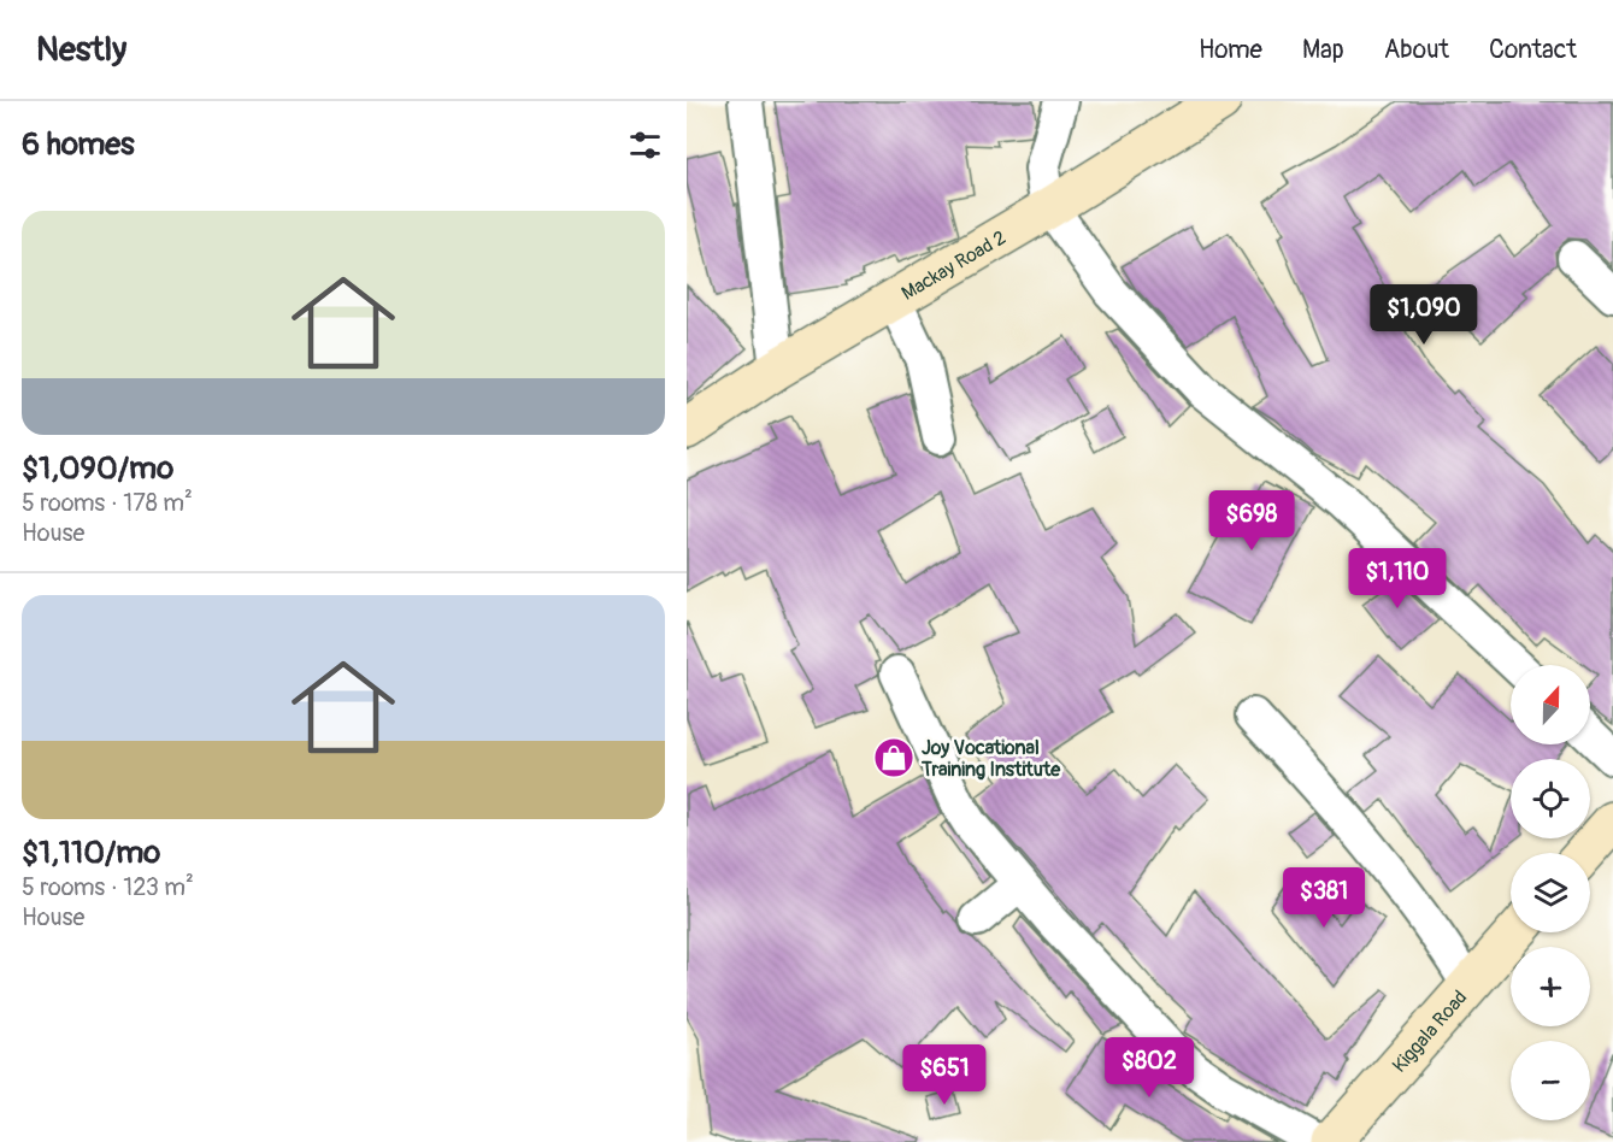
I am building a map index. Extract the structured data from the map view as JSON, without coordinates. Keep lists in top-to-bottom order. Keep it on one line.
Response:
{"streets":{"street":["Mackay Road 2","Kiggala Road"]},"places":{"shop":["Joy Vocational Training Institute"]},"north":"top","page":{"header":"Nestly","nav":["Home","Map","About","Contact"],"heading":"6 homes","list":[{"name":"$1,090/mo","note":"5 rooms · 178 m² · House"},{"name":"$1,110/mo","note":"5 rooms · 123 m² · House"}],"price":["$1,090","$698","$1,110","$381","$802","$651"],"map_buttons":["+","−"]}}
